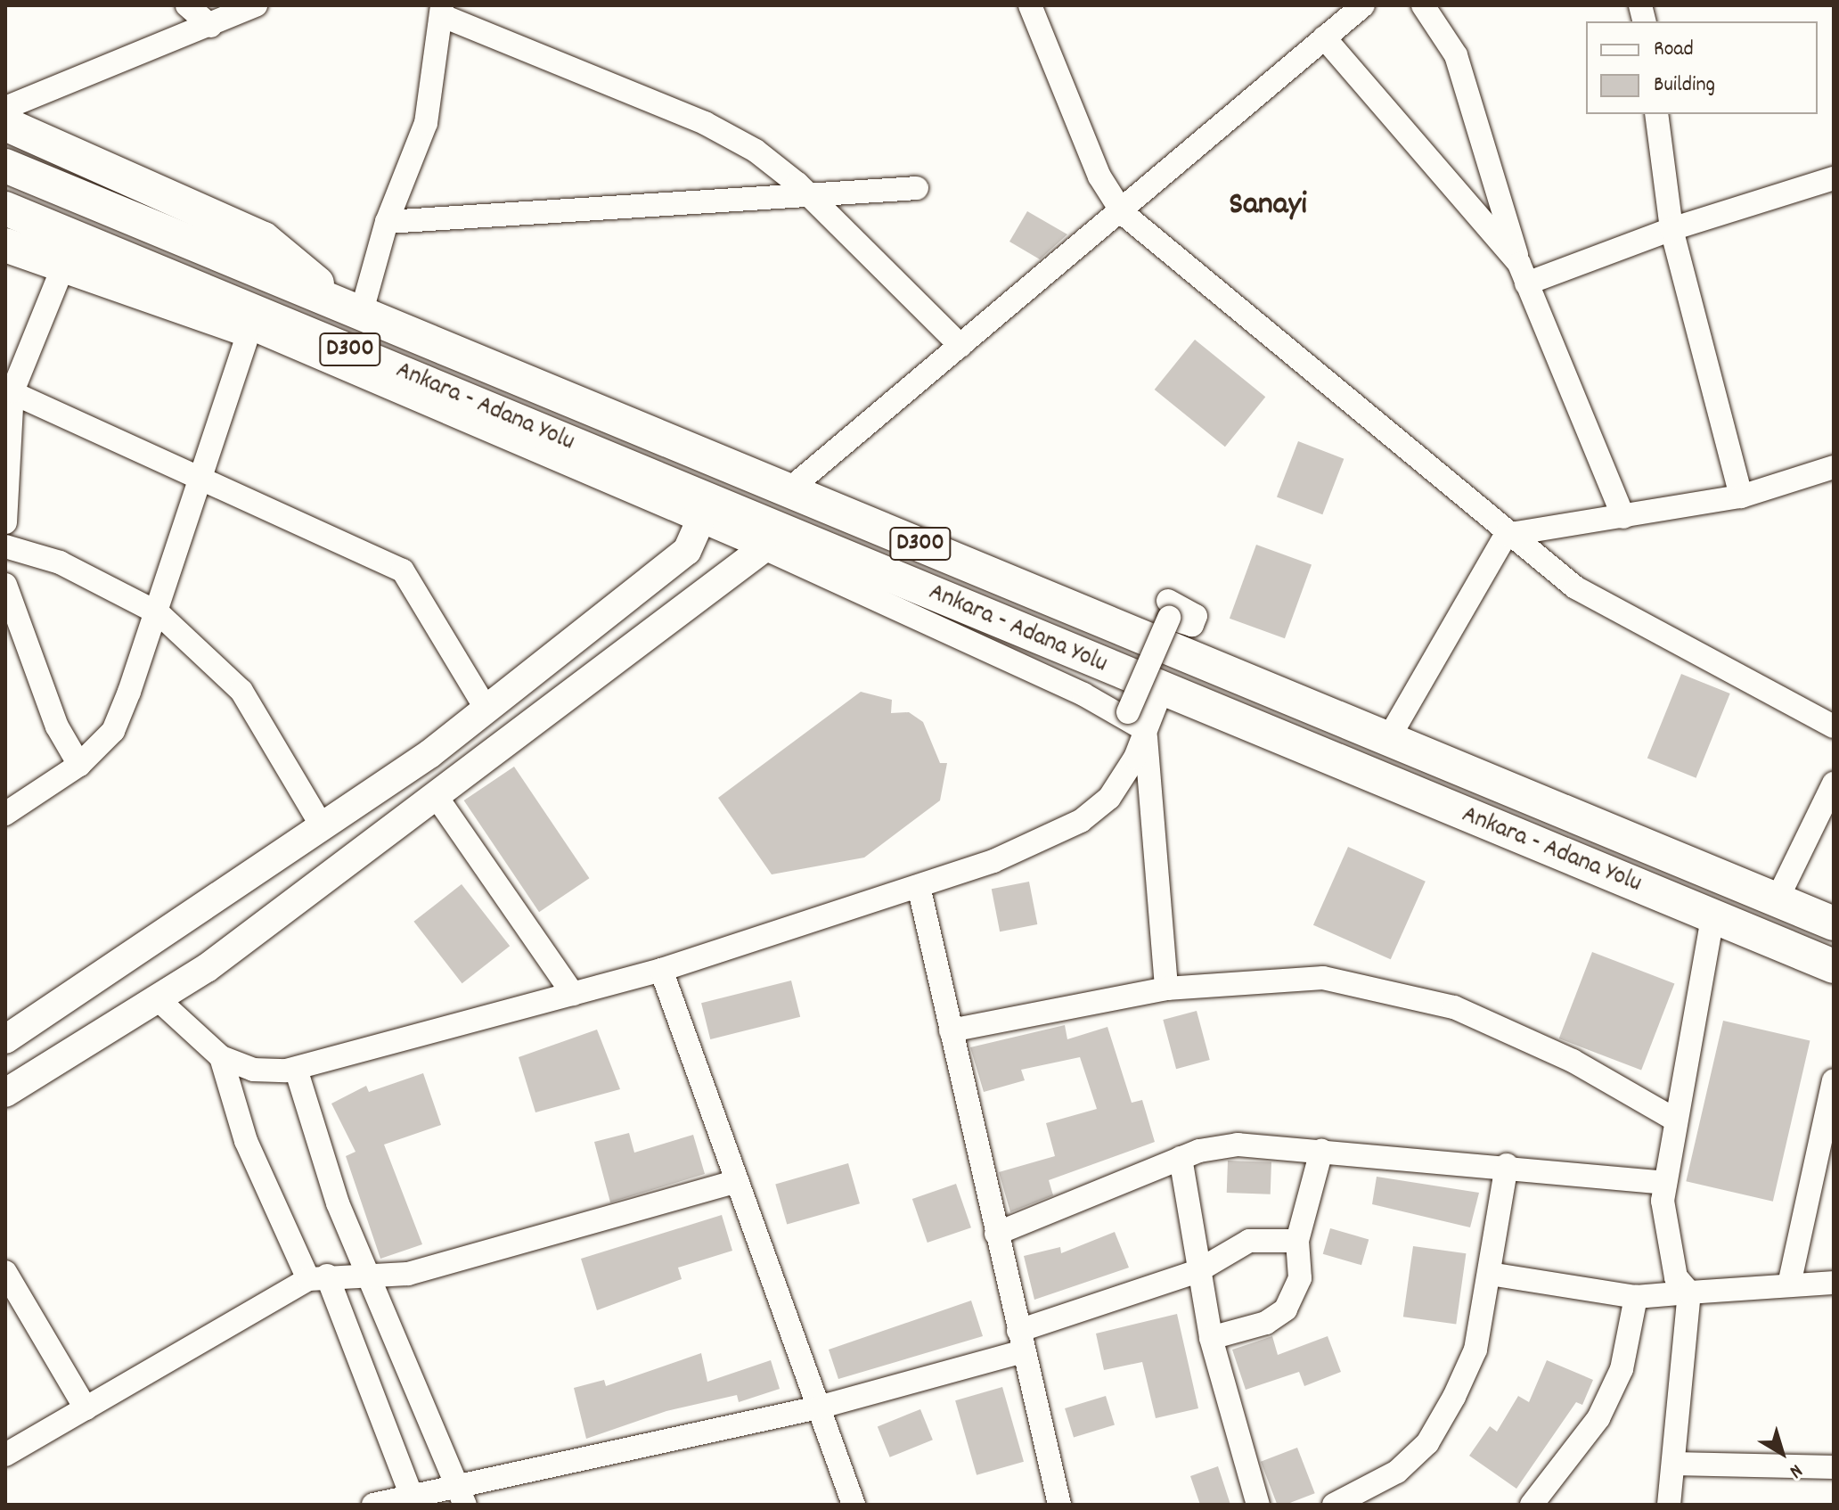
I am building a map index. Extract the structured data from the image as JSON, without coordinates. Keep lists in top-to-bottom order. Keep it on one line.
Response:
{"streets":{"highway":["D300","Ankara - Adana Yolu"]},"districts":["Sanayi"],"legend":["Road","Building"],"north":"bottom right"}
